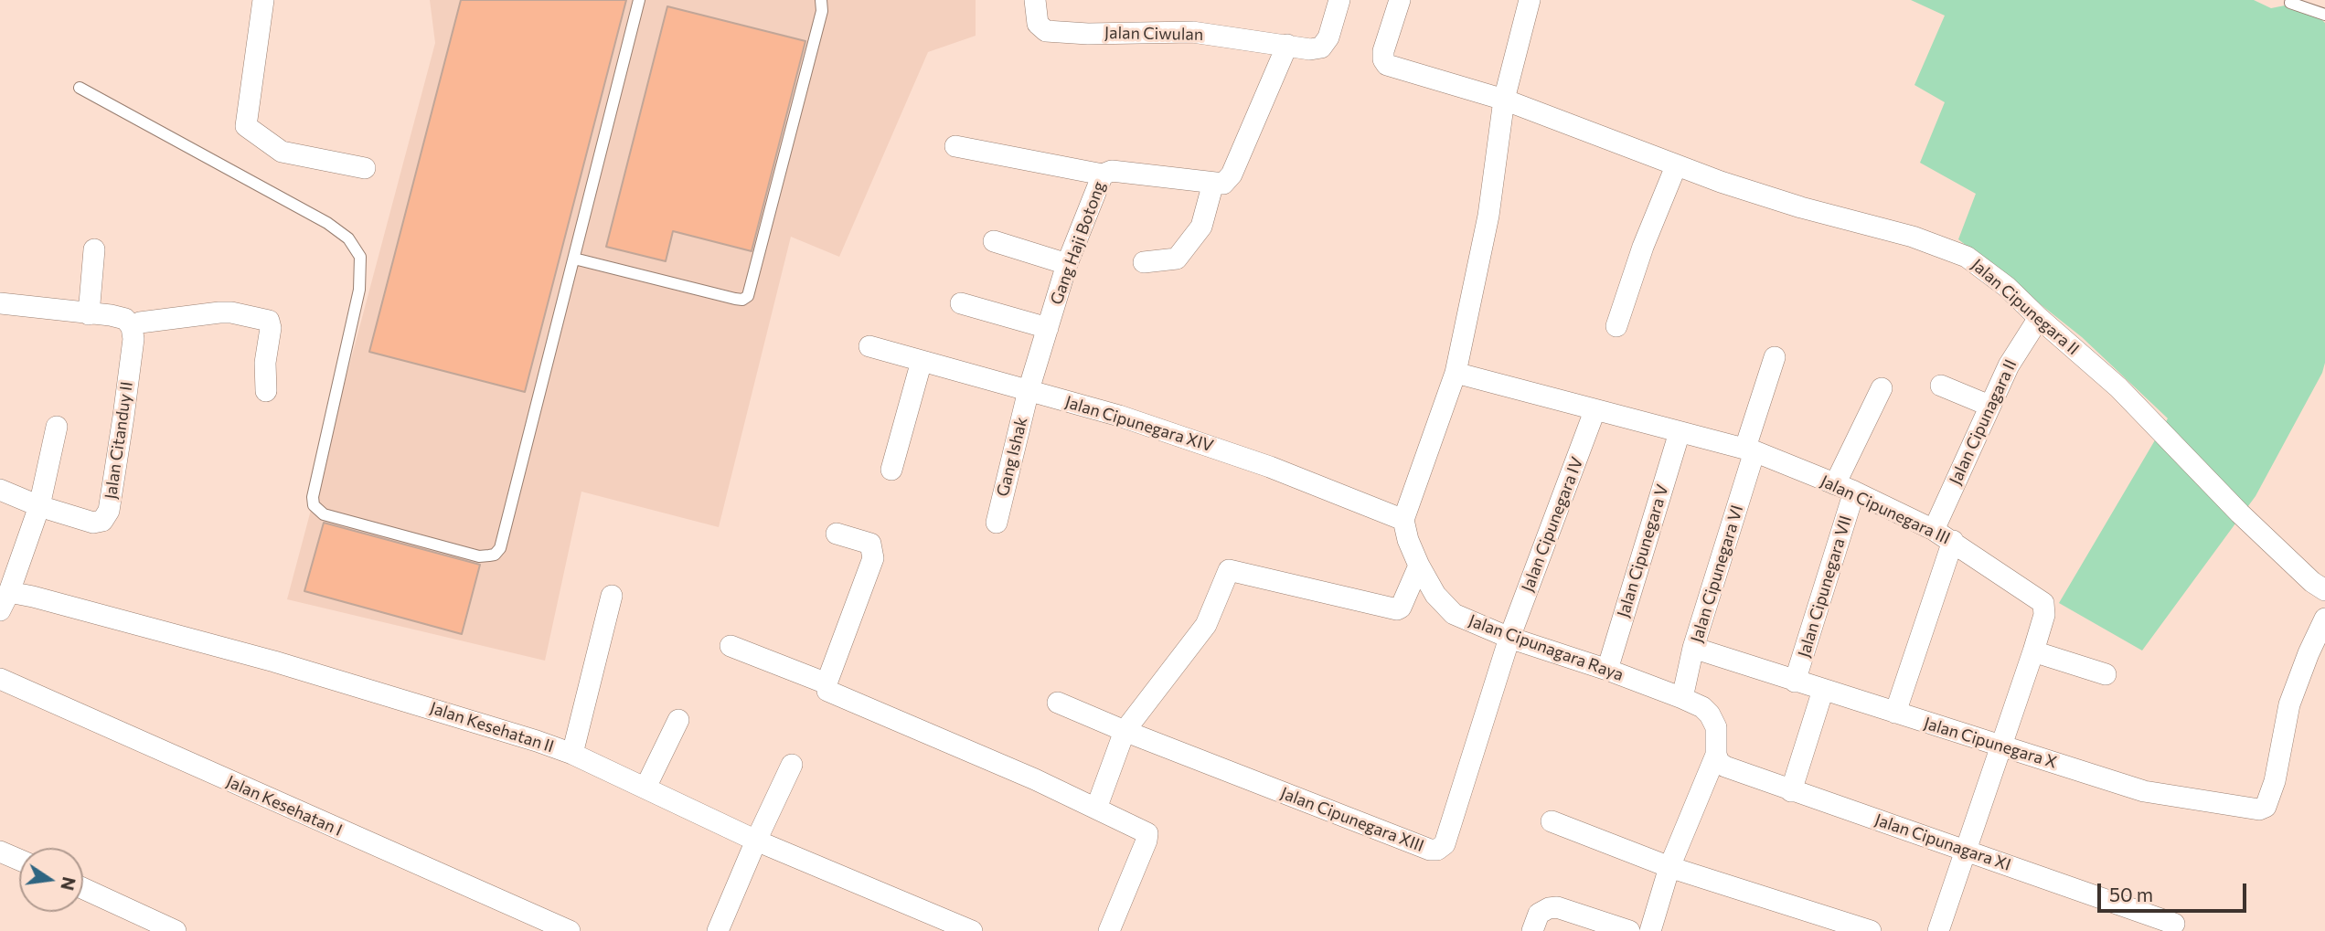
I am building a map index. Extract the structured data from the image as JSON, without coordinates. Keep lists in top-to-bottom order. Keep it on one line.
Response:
{"streets":{"street":["Jalan Ciwulan","Gang Haji Botong","Jalan Cipunegara II","Jalan Cipunagara II","Jalan Cipunegara XIV","Jalan Citanduy II","Gang Ishak","Jalan Cipunegara III","Jalan Cipunegara IV","Jalan Cipunegara V","Jalan Cipunegara VI","Jalan Cipunegara VII","Jalan Cipunagara Raya","Jalan Kesehatan II","Jalan Cipunegara X","Jalan Kesehatan I","Jalan Cipunegara XIII","Jalan Cipunagara XI"]},"crossings":[["Gang Haji Botong","Jalan Cipunegara XIV"],["Gang Haji Botong","Gang Ishak"],["Jalan Cipunegara II","Jalan Cipunagara II"],["Jalan Cipunagara II","Jalan Cipunegara III"],["Jalan Cipunegara XIV","Gang Ishak"],["Jalan Cipunegara XIV","Jalan Cipunagara Raya"],["Jalan Cipunegara III","Jalan Cipunegara IV"],["Jalan Cipunegara III","Jalan Cipunegara V"],["Jalan Cipunegara III","Jalan Cipunegara VI"],["Jalan Cipunegara III","Jalan Cipunegara VII"],["Jalan Cipunegara III","Jalan Cipunegara X"],["Jalan Cipunegara III","Jalan Cipunagara XI"],["Jalan Cipunegara IV","Jalan Cipunagara Raya"],["Jalan Cipunegara IV","Jalan Cipunegara XIII"],["Jalan Cipunegara V","Jalan Cipunagara Raya"],["Jalan Cipunegara VI","Jalan Cipunagara Raya"],["Jalan Cipunegara VI","Jalan Cipunegara X"],["Jalan Cipunegara VII","Jalan Cipunegara X"],["Jalan Cipunagara Raya","Jalan Cipunegara XIII"],["Jalan Cipunagara Raya","Jalan Cipunagara XI"]],"scale_bar":"50 m","north":"right"}
